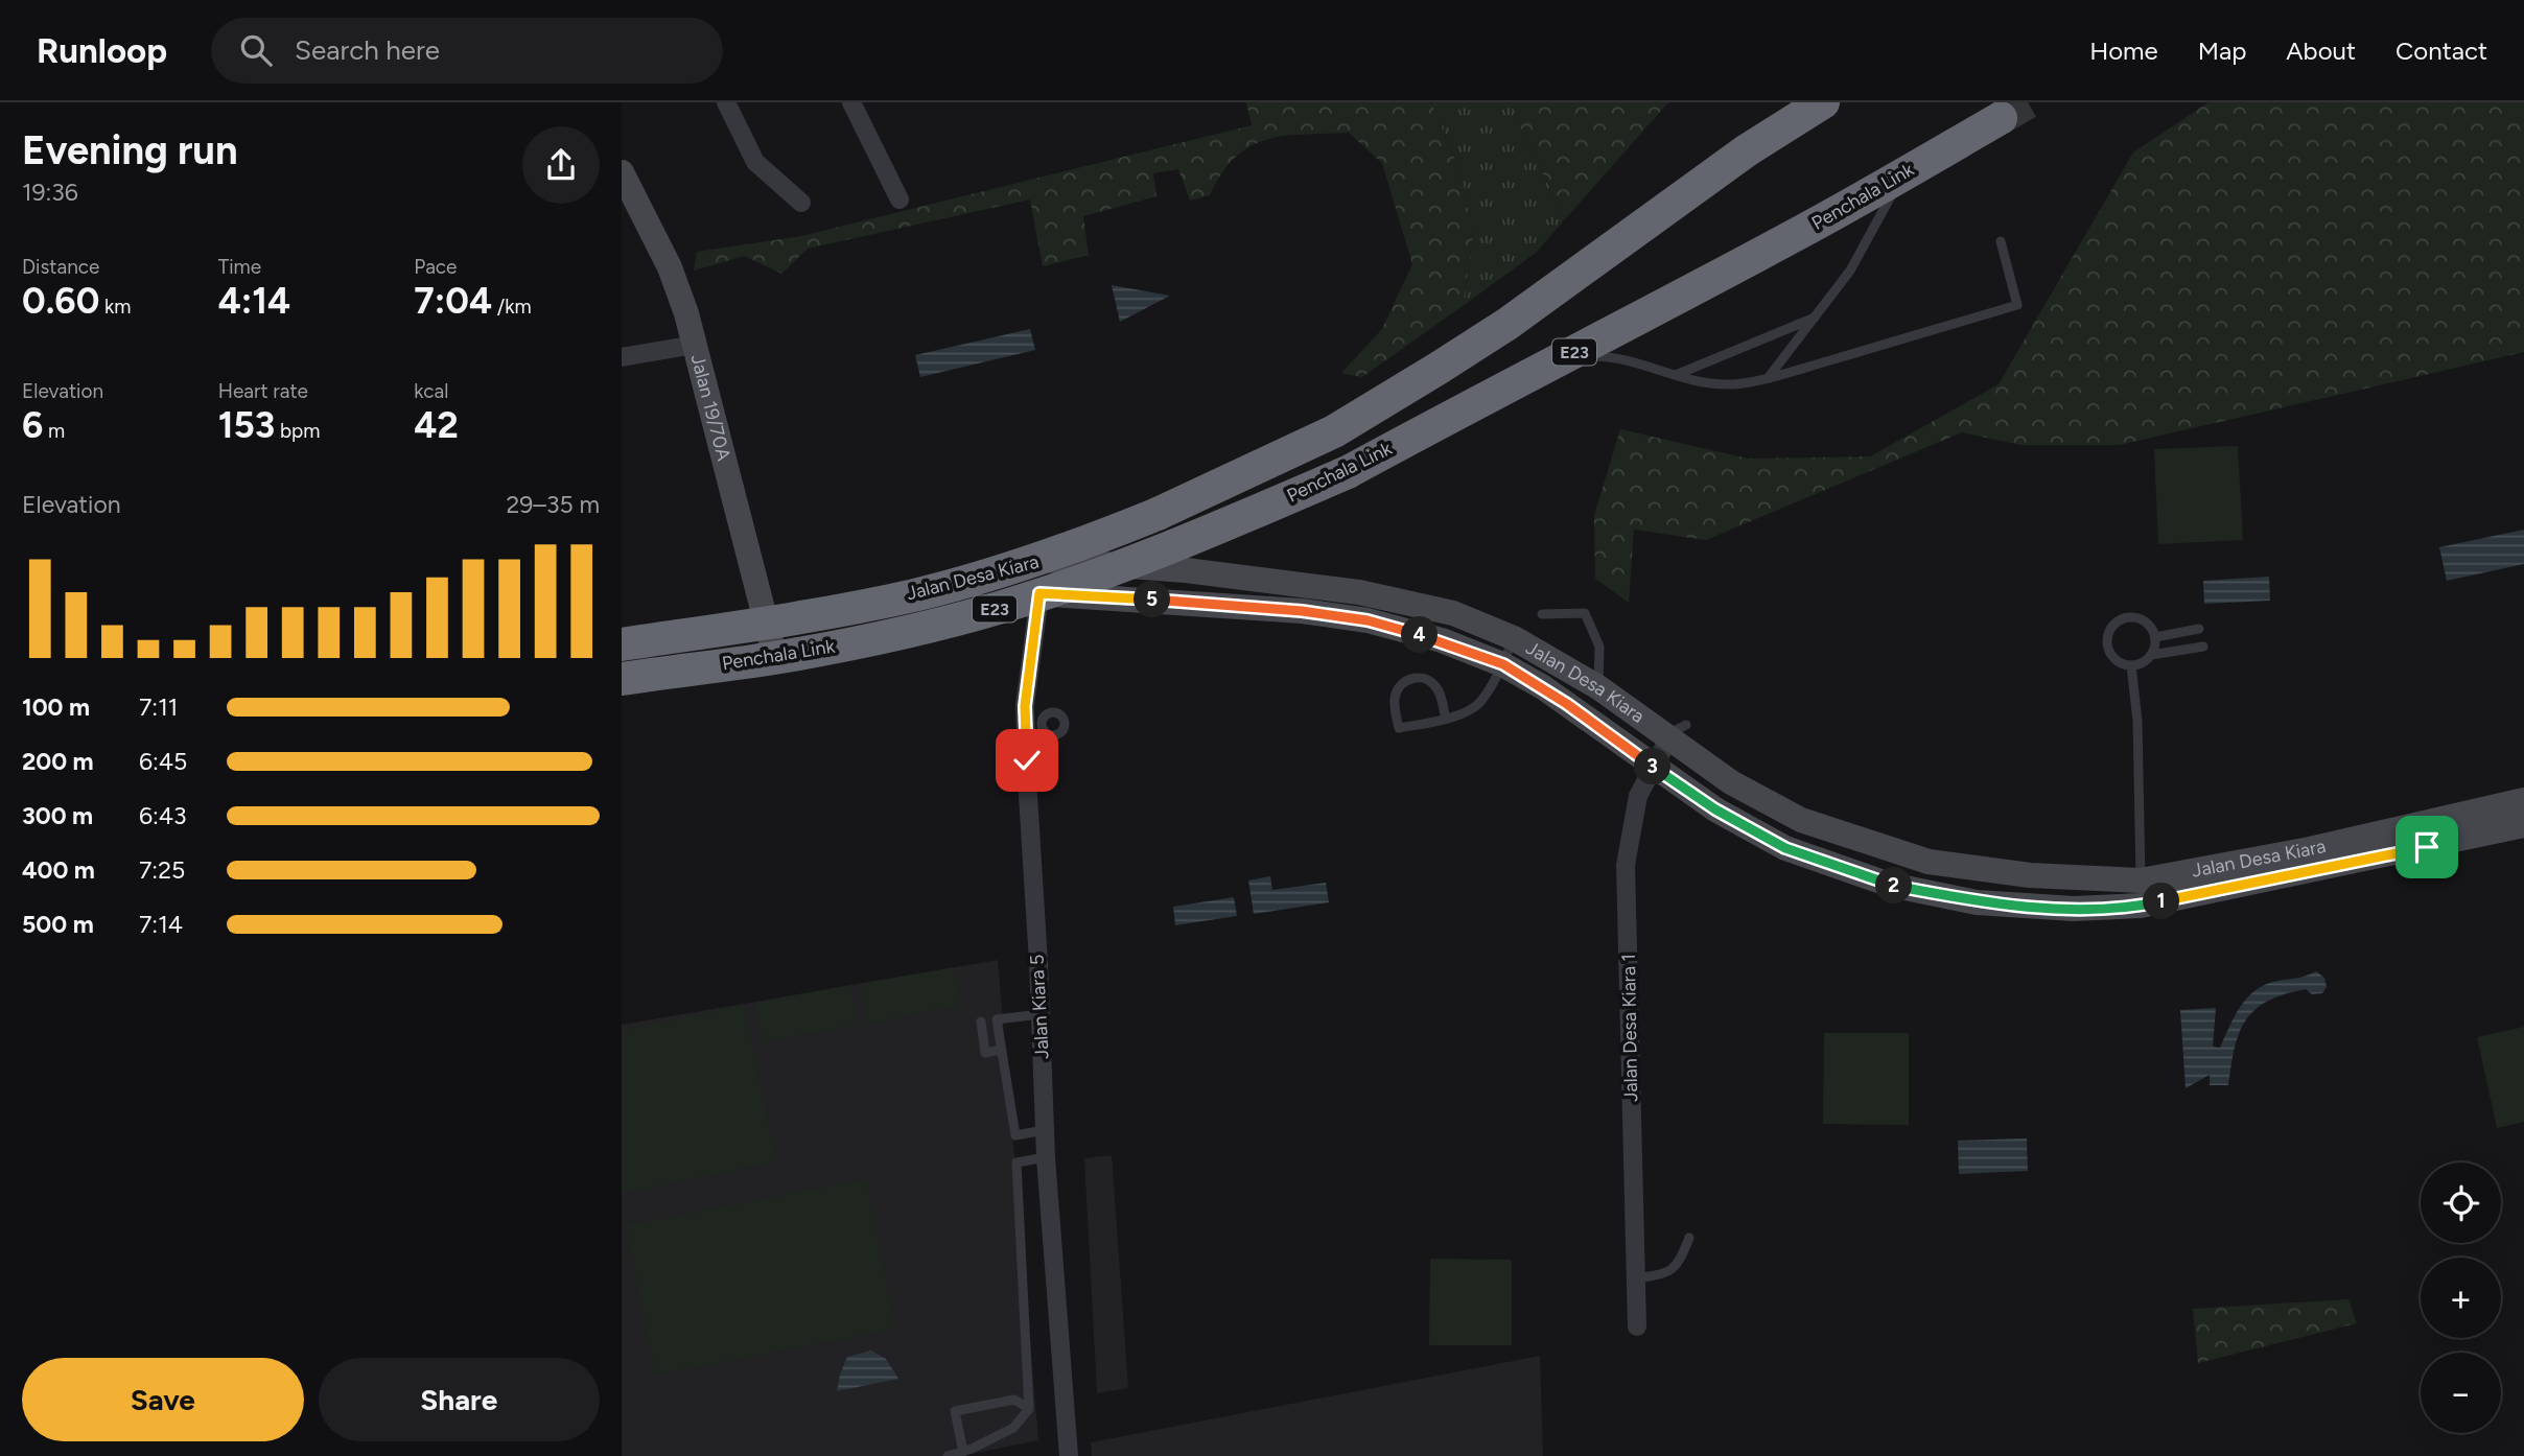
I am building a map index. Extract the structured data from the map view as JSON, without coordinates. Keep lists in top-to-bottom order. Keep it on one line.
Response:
{"streets":{"highway":["Penchala Link","E23"],"main road":["Jalan 19/70A","Jalan Desa Kiara"],"street":["Jalan Kiara 5","Jalan Desa Kiara 1"]},"crossings":[["Jalan 19/70A","Jalan Desa Kiara"],["Jalan Desa Kiara","Jalan Kiara 5"],["Jalan Desa Kiara","Jalan Desa Kiara 1"]],"page":{"header":"Runloop","search":"Search here","nav":["Home","Map","About","Contact"],"heading":["Evening run","19:36"],"stats":[["Distance","0.60 km"],["Time","4:14"],["Pace","7:04 /km"],["Elevation","6 m"],["Heart rate","153 bpm"],["kcal","42"]],"chart":["Elevation","29–35 m"],"pins":["5","4","3","2","1"],"list":[{"name":"100 m","note":"7:11"},{"name":"200 m","note":"6:45"},{"name":"300 m","note":"6:43"},{"name":"400 m","note":"7:25"},{"name":"500 m","note":"7:14"}],"map_buttons":["+","−"],"buttons":["Save","Share"]}}
